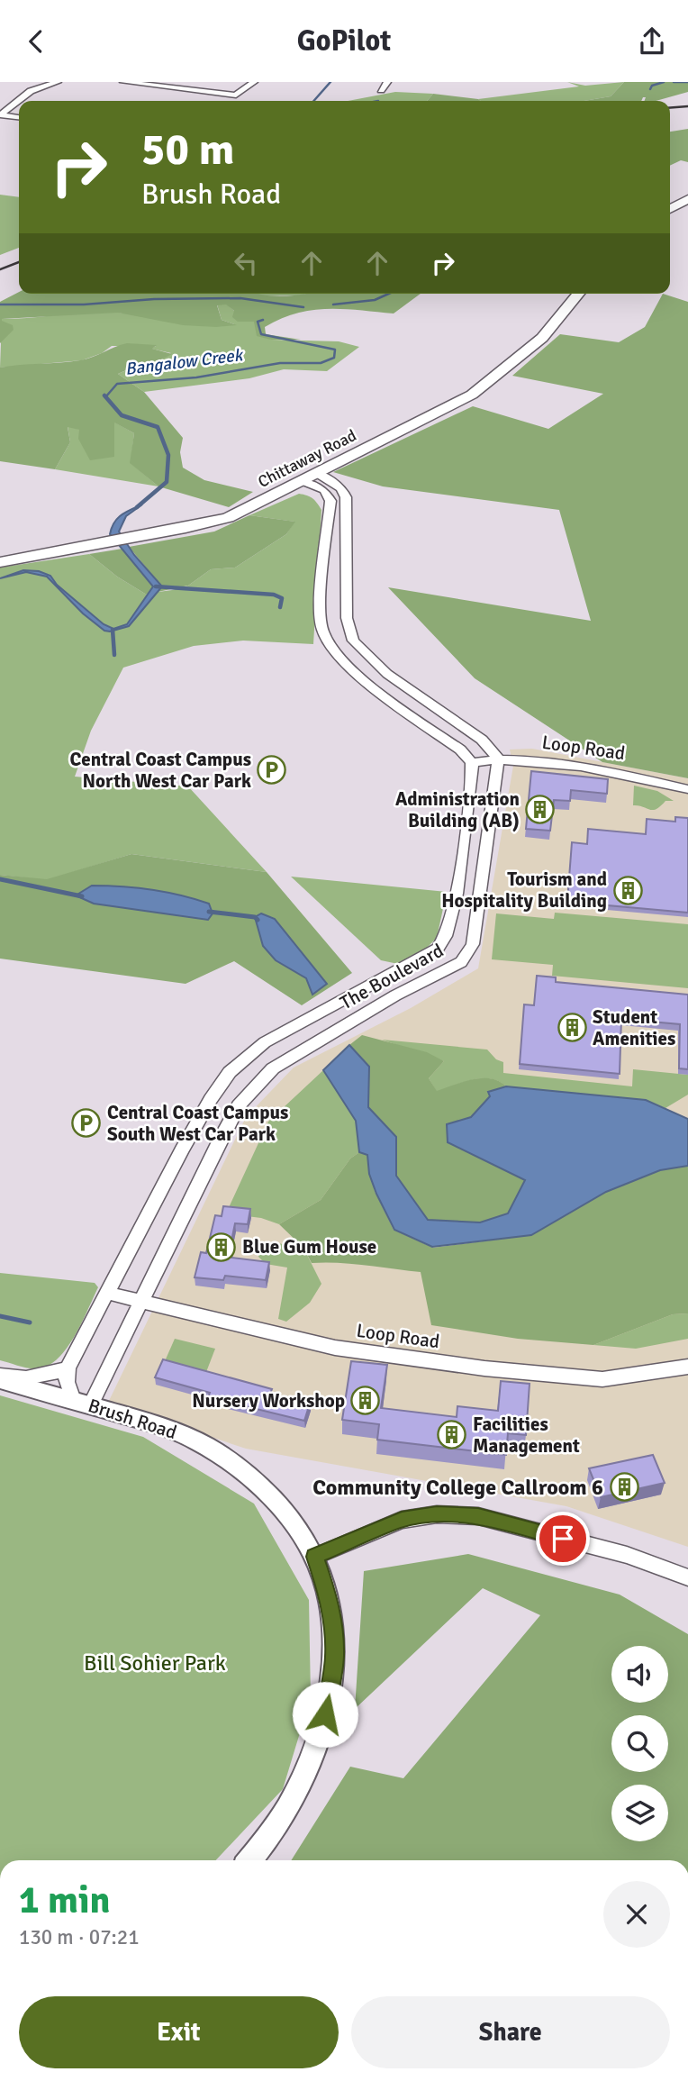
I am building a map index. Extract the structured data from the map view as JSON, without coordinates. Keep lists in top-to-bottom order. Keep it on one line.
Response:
{"streets":{"main road":["Chittaway Road"],"street":["Loop Road","The Boulevard","Brush Road"]},"crossings":[["Loop Road","The Boulevard"],["The Boulevard","Brush Road"]],"water":["Bangalow Creek"],"parks":["Bill Sohier Park"],"places":{"parking":["Central Coast Campus North West Car Park","Central Coast Campus South West Car Park"],"building":["Administration Building (AB)","Tourism and Hospitality Building","Student Amenities","Blue Gum House","Nursery Workshop","Facilities Management","Community College Callroom 6"]},"page":{"header":"GoPilot","turn":["50 m","Brush Road"],"heading":["1 min","130 m · 07:21"],"buttons":["Exit","Share"]}}
